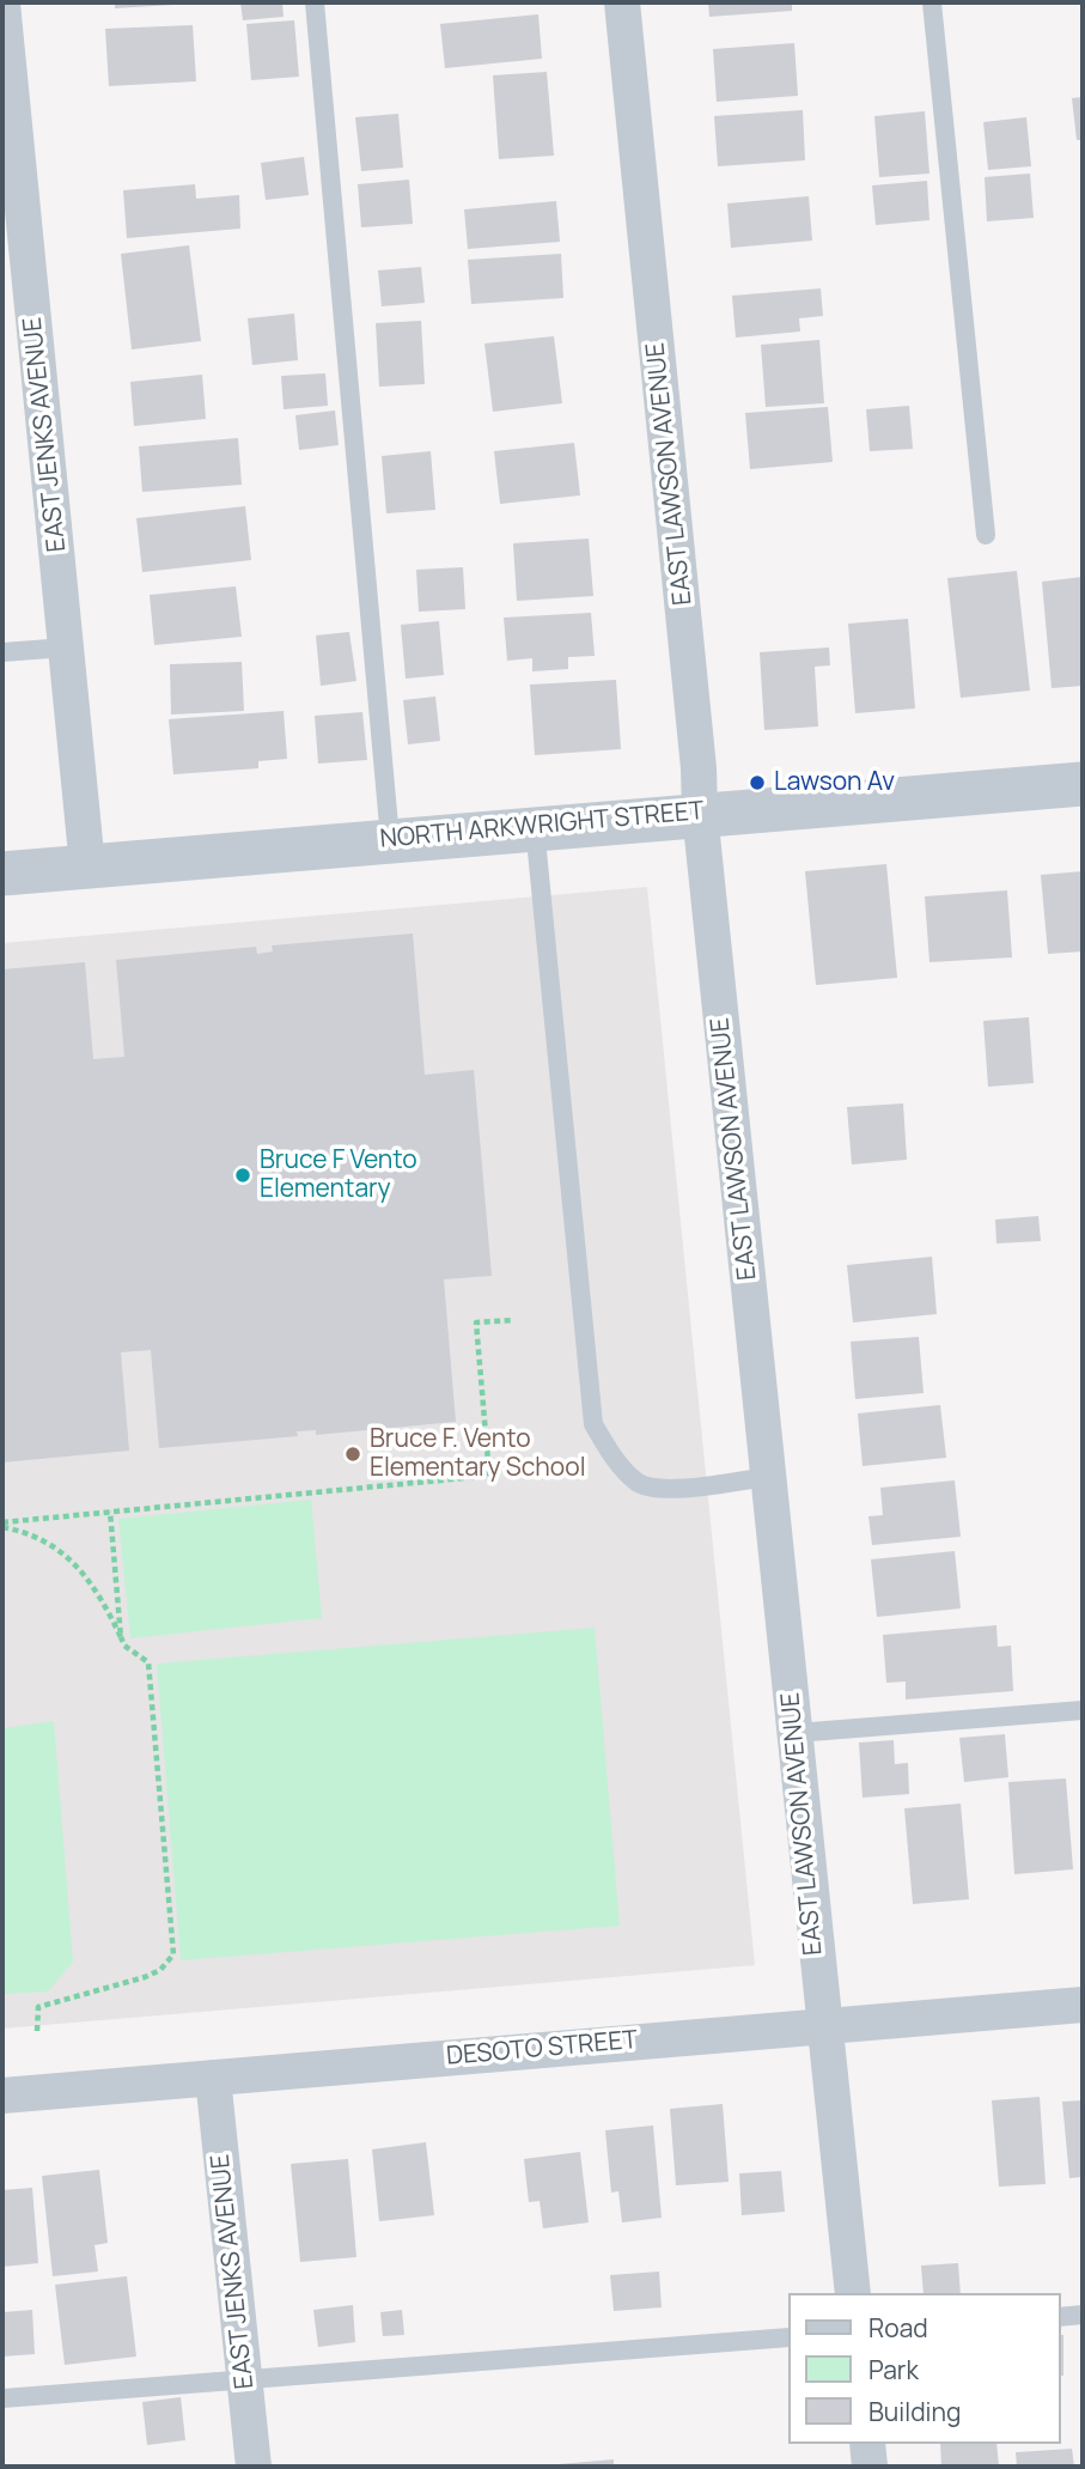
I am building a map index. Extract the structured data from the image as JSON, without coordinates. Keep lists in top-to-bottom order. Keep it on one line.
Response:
{"streets":{"street":["EAST JENKS AVENUE","EAST LAWSON AVENUE","NORTH ARKWRIGHT STREET","DESOTO STREET"]},"crossings":[["EAST JENKS AVENUE","NORTH ARKWRIGHT STREET"],["EAST JENKS AVENUE","DESOTO STREET"],["EAST LAWSON AVENUE","NORTH ARKWRIGHT STREET"],["EAST LAWSON AVENUE","DESOTO STREET"]],"places":["Lawson Av","Bruce F Vento Elementary","Bruce F. Vento Elementary School"],"legend":["Road","Park","Building"]}
